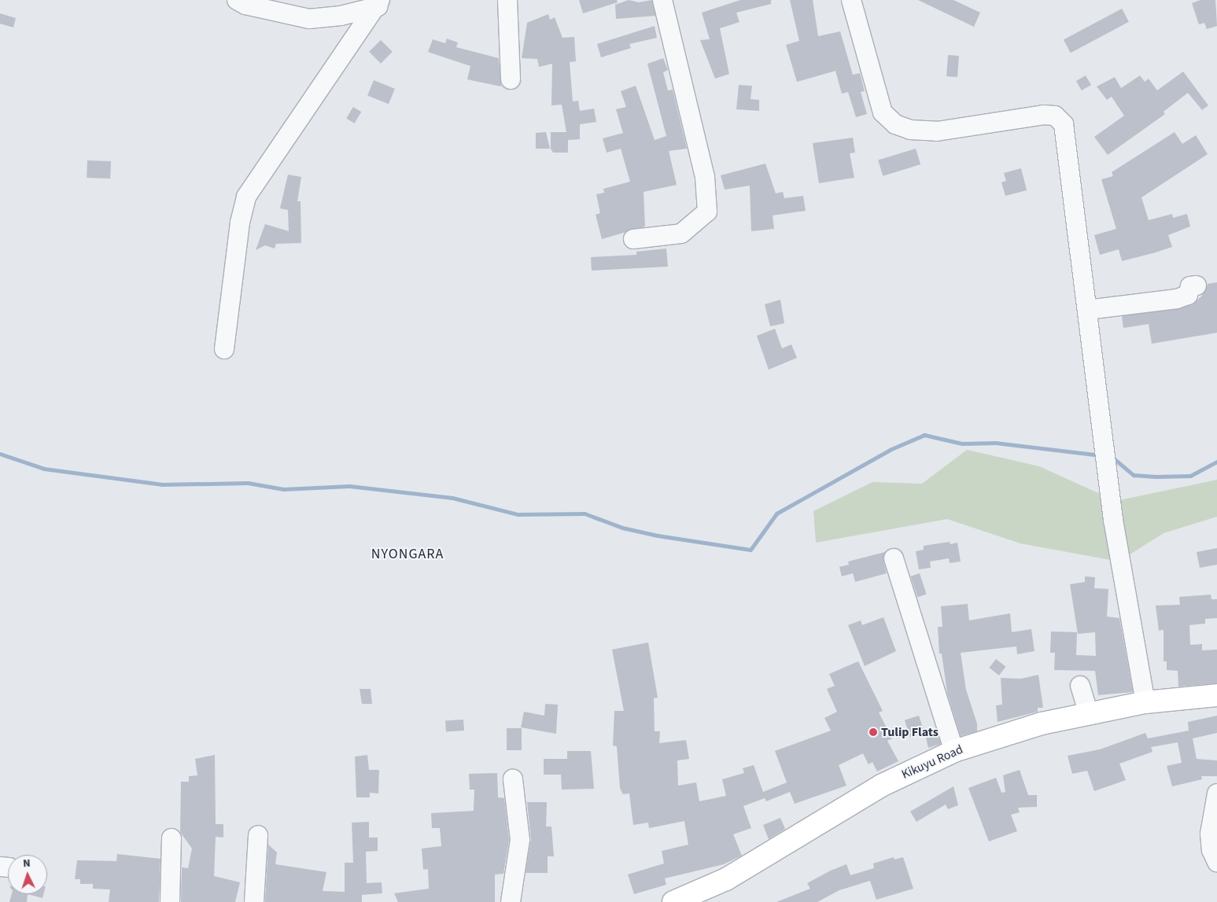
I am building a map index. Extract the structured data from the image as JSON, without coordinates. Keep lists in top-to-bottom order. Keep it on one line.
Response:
{"streets":{"main road":["Kikuyu Road"]},"districts":["NYONGARA"],"places":["Tulip Flats"],"north":"top"}
